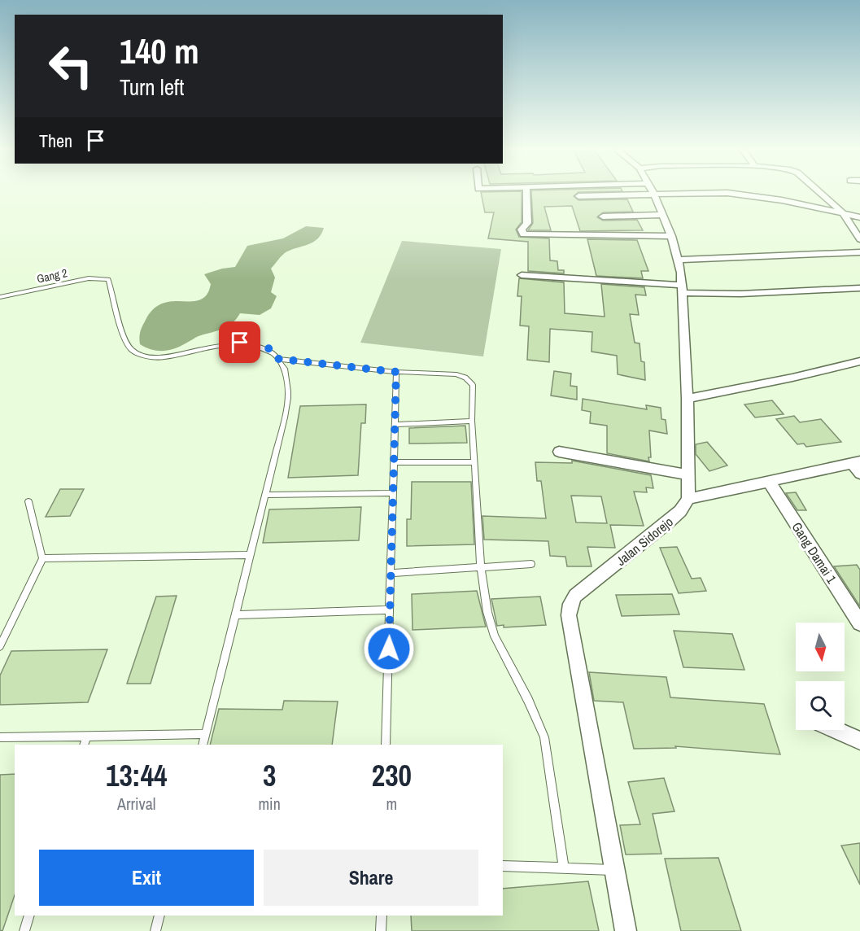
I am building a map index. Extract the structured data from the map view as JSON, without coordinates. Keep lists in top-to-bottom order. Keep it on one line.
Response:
{"streets":{"street":["Jalan Sidorejo","Gang Damai 1"],"lane":["Gang 2"]},"north":"bottom","page":{"turn":["140 m","Turn left"],"then":"Then","eta":["13:44","Arrival","3","min","230","m"],"buttons":["Exit","Share"]}}
